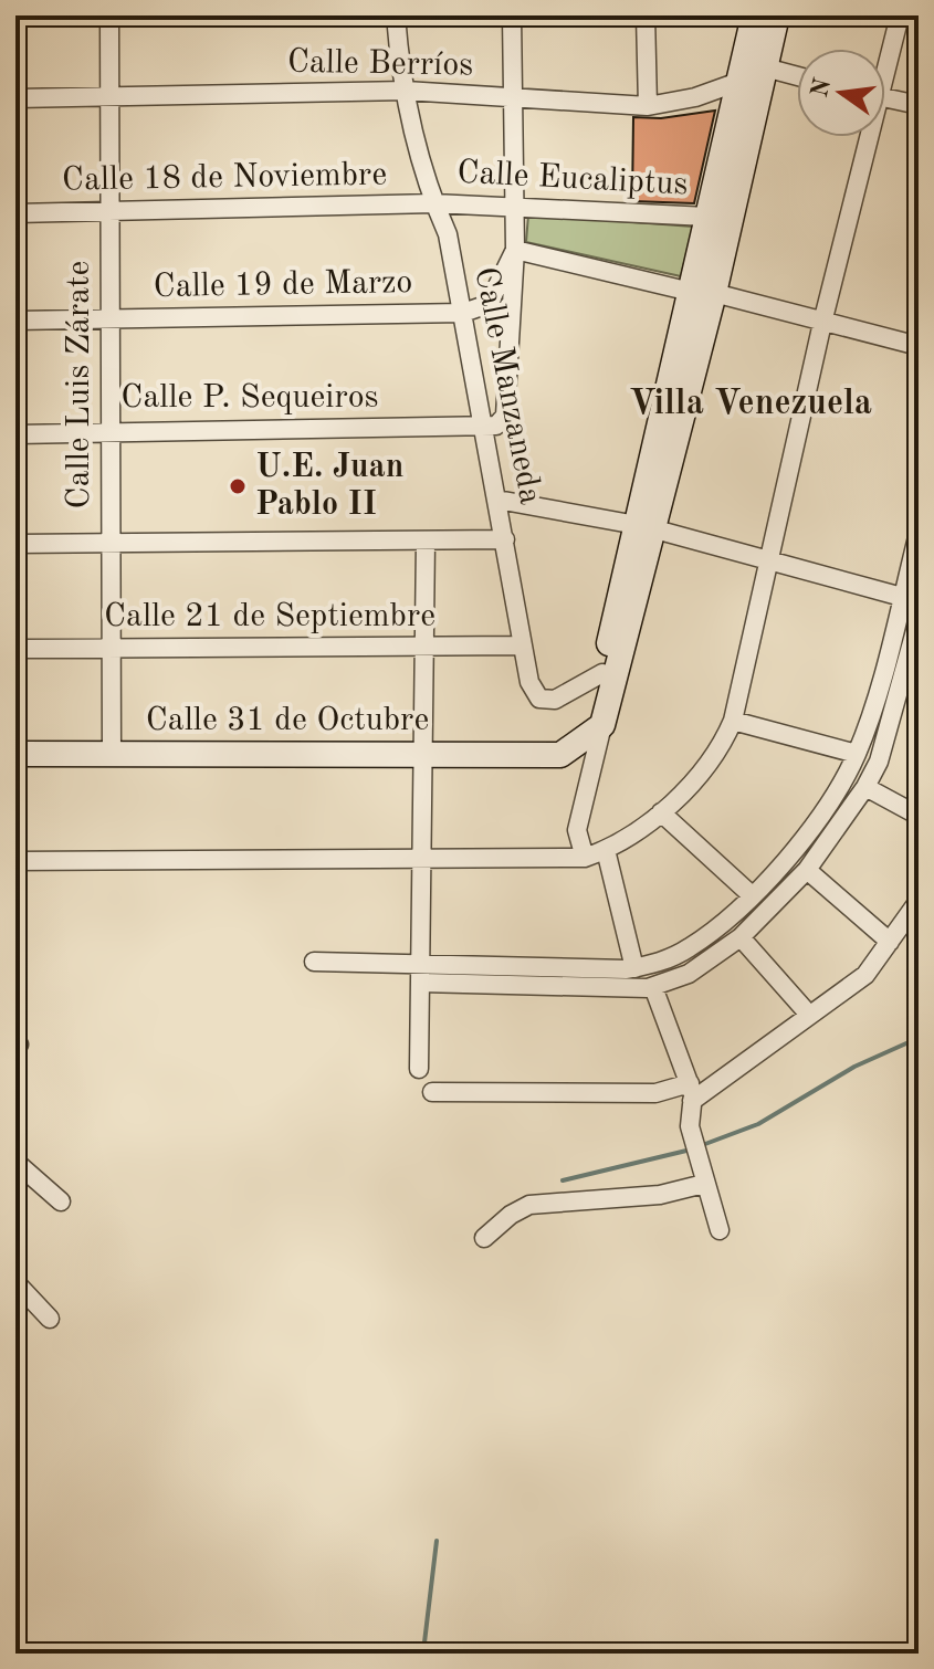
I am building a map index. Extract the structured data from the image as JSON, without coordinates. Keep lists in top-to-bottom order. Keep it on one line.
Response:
{"streets":{"main road":["Calle 31 de Octubre"],"street":["Calle Berríos","Calle 18 de Noviembre","Calle Eucaliptus","Calle 19 de Marzo","Calle Luis Zárate","Calle Manzaneda","Calle P. Sequeiros","Calle 21 de Septiembre"]},"crossings":[["Calle Berríos","Calle Luis Zárate"],["Calle Berríos","Calle Manzaneda"],["Calle 18 de Noviembre","Calle Eucaliptus"],["Calle 18 de Noviembre","Calle Luis Zárate"],["Calle 18 de Noviembre","Calle Manzaneda"],["Calle Eucaliptus","Calle Manzaneda"],["Calle 19 de Marzo","Calle Luis Zárate"],["Calle 19 de Marzo","Calle Manzaneda"],["Calle Luis Zárate","Calle P. Sequeiros"],["Calle Luis Zárate","Calle 21 de Septiembre"],["Calle Luis Zárate","Calle 31 de Octubre"],["Calle Manzaneda","Calle P. Sequeiros"],["Calle Manzaneda","Calle 21 de Septiembre"]],"districts":["Villa Venezuela"],"places":["U.E. Juan Pablo II"],"north":"left"}
